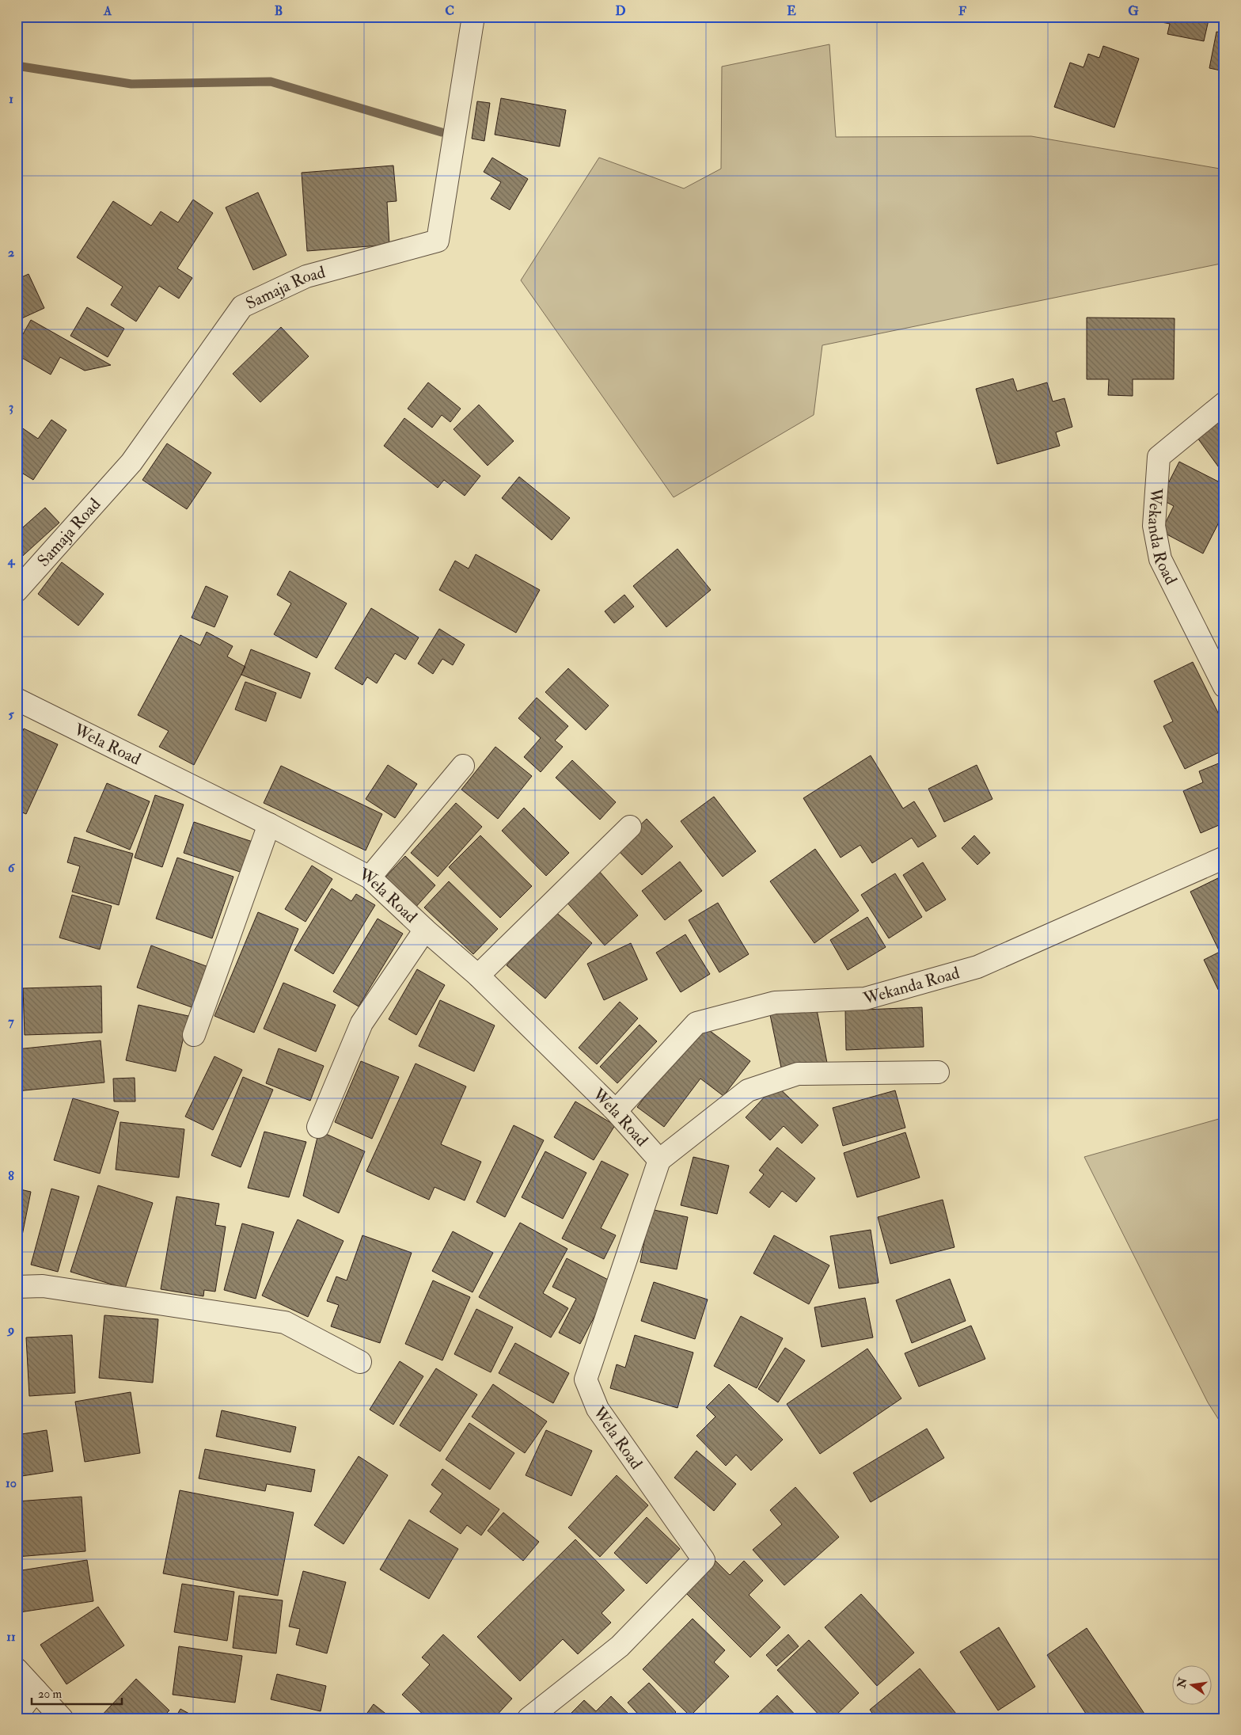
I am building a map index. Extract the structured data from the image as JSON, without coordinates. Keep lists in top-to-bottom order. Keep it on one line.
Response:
{"streets":{"street":["Samaja Road","Wekanda Road","Wela Road"]},"crossings":[["Wekanda Road","Wela Road"]],"scale_bar":"20 m","north":"left","grid":{"columns":["A","B","C","D","E","F","G"],"rows":["1","2","3","4","5","6","7","8","9","10","11"]}}
